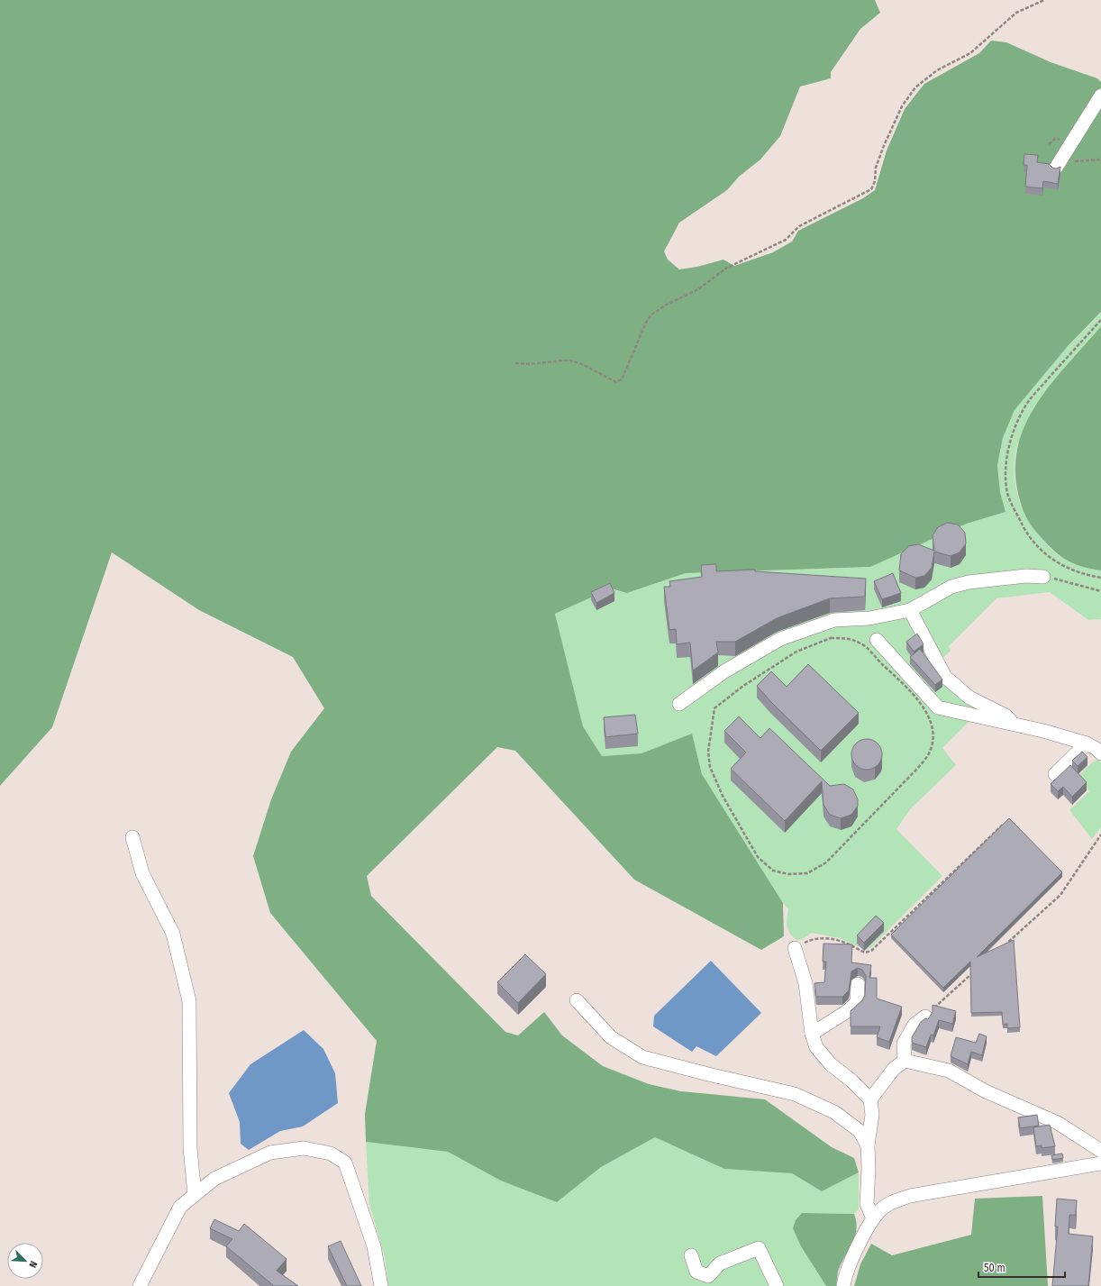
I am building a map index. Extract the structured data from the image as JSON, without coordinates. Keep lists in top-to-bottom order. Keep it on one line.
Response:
{"scale_bar":"50 m","north":"bottom right"}
